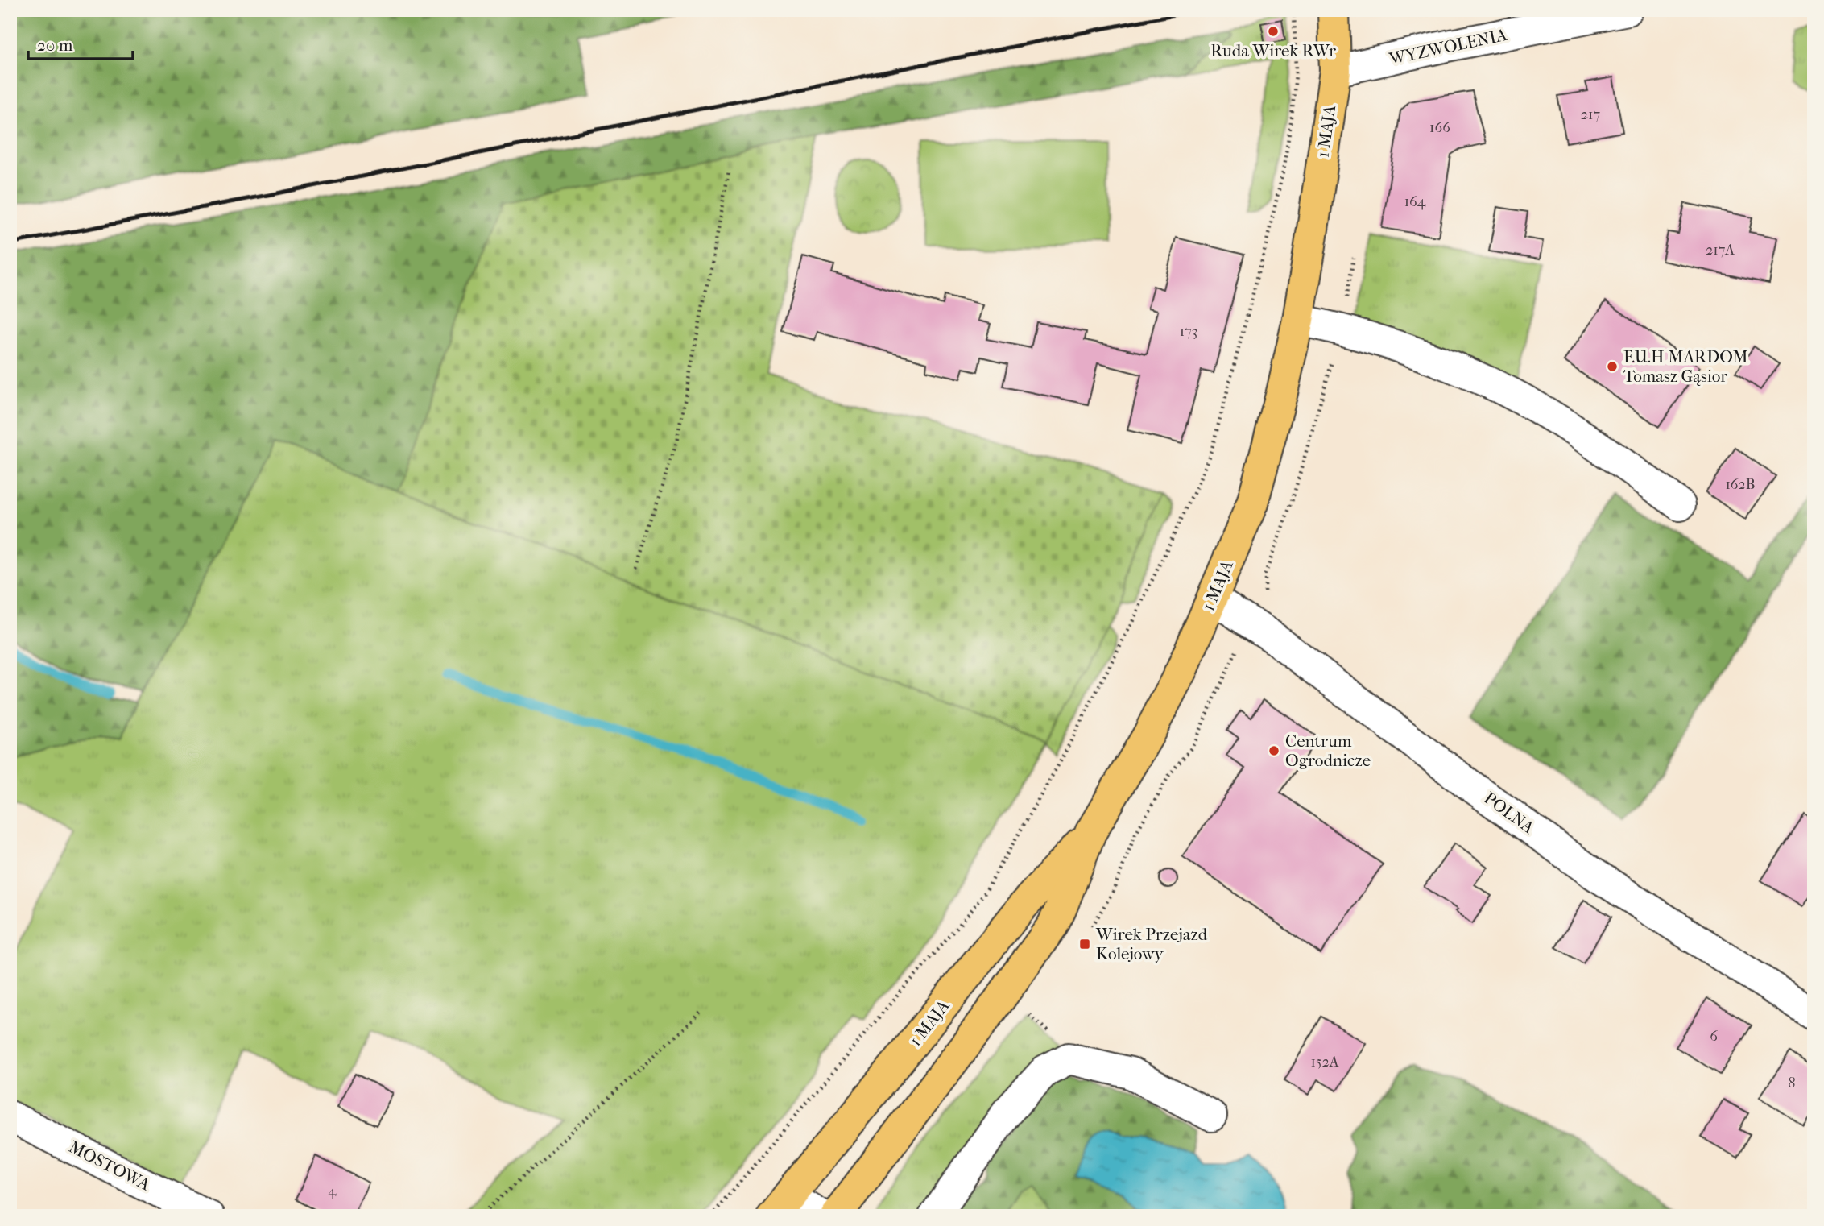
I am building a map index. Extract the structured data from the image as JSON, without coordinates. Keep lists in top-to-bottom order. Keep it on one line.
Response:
{"streets":{"main road":["1 MAJA"],"street":["WYZWOLENIA","POLNA","MOSTOWA"]},"crossings":[["WYZWOLENIA","1 MAJA"],["1 MAJA","POLNA"]],"places":{"other":["Ruda Wirek RWr","F.U.H MARDOM Tomasz Gąsior","Centrum Ogrodnicze"],"transit":["Wirek Przejazd Kolejowy"]},"house_numbers":["217","166","164","217A","173","162B","6","152A","8","4"],"scale_bar":"20 m"}
